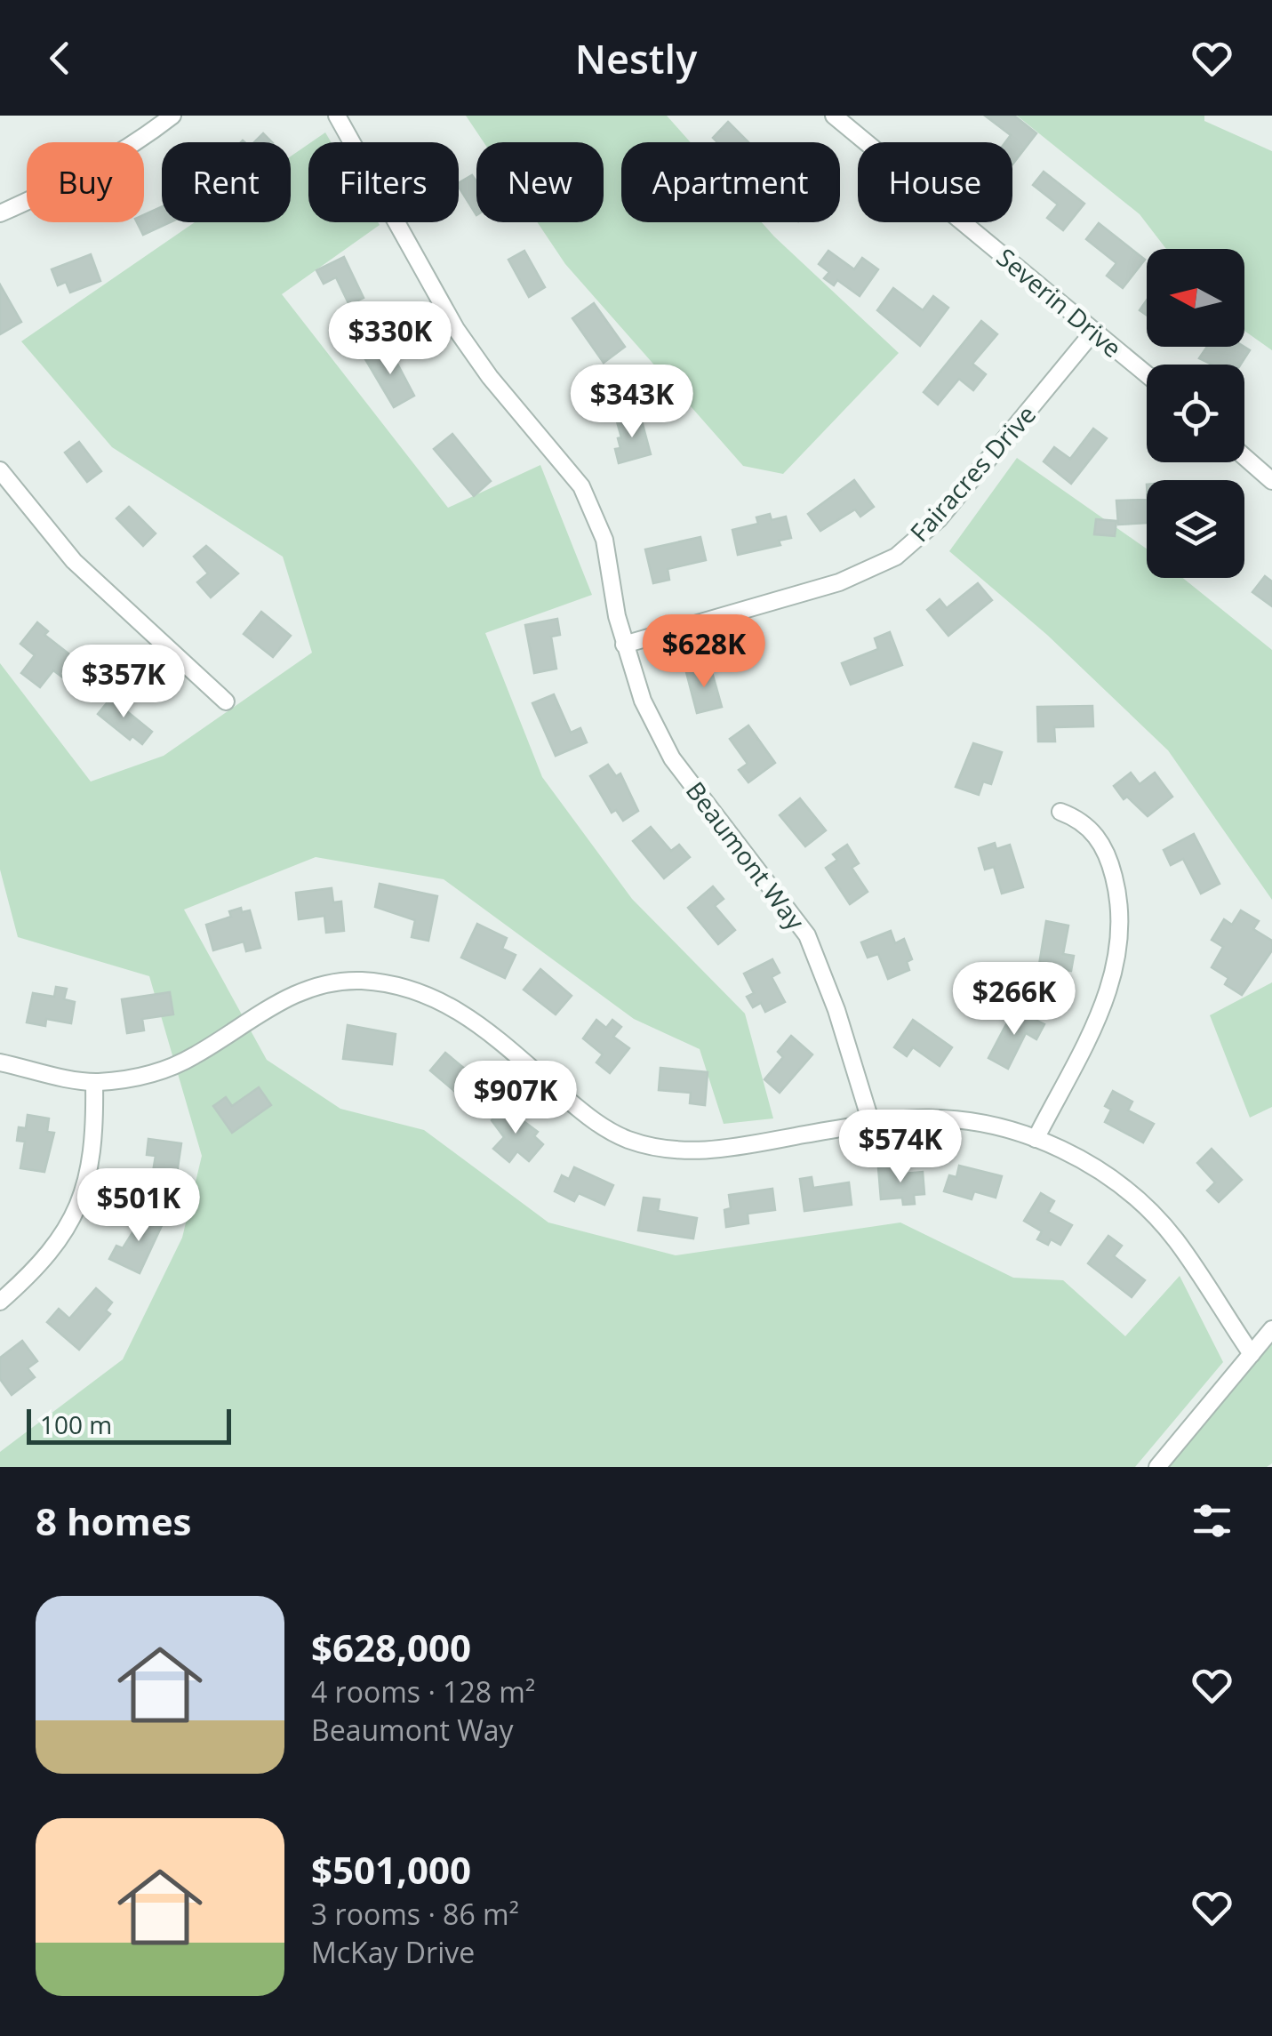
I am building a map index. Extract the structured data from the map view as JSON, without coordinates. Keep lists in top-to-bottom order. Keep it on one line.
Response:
{"streets":{"street":["Severin Drive","Fairacres Drive","Beaumont Way"]},"crossings":[["Severin Drive","Fairacres Drive"],["Fairacres Drive","Beaumont Way"]],"scale_bar":"100 m","north":"left","page":{"header":"Nestly","chip":["Buy","Rent","Filters","New","Apartment","House"],"price":["$330K","$343K","$628K","$357K","$266K","$907K","$574K","$501K"],"scale":"100 m","heading":"8 homes","list":[{"name":"$628,000","note":"4 rooms · 128 m² · Beaumont Way"},{"name":"$501,000","note":"3 rooms · 86 m² · McKay Drive"}]}}
